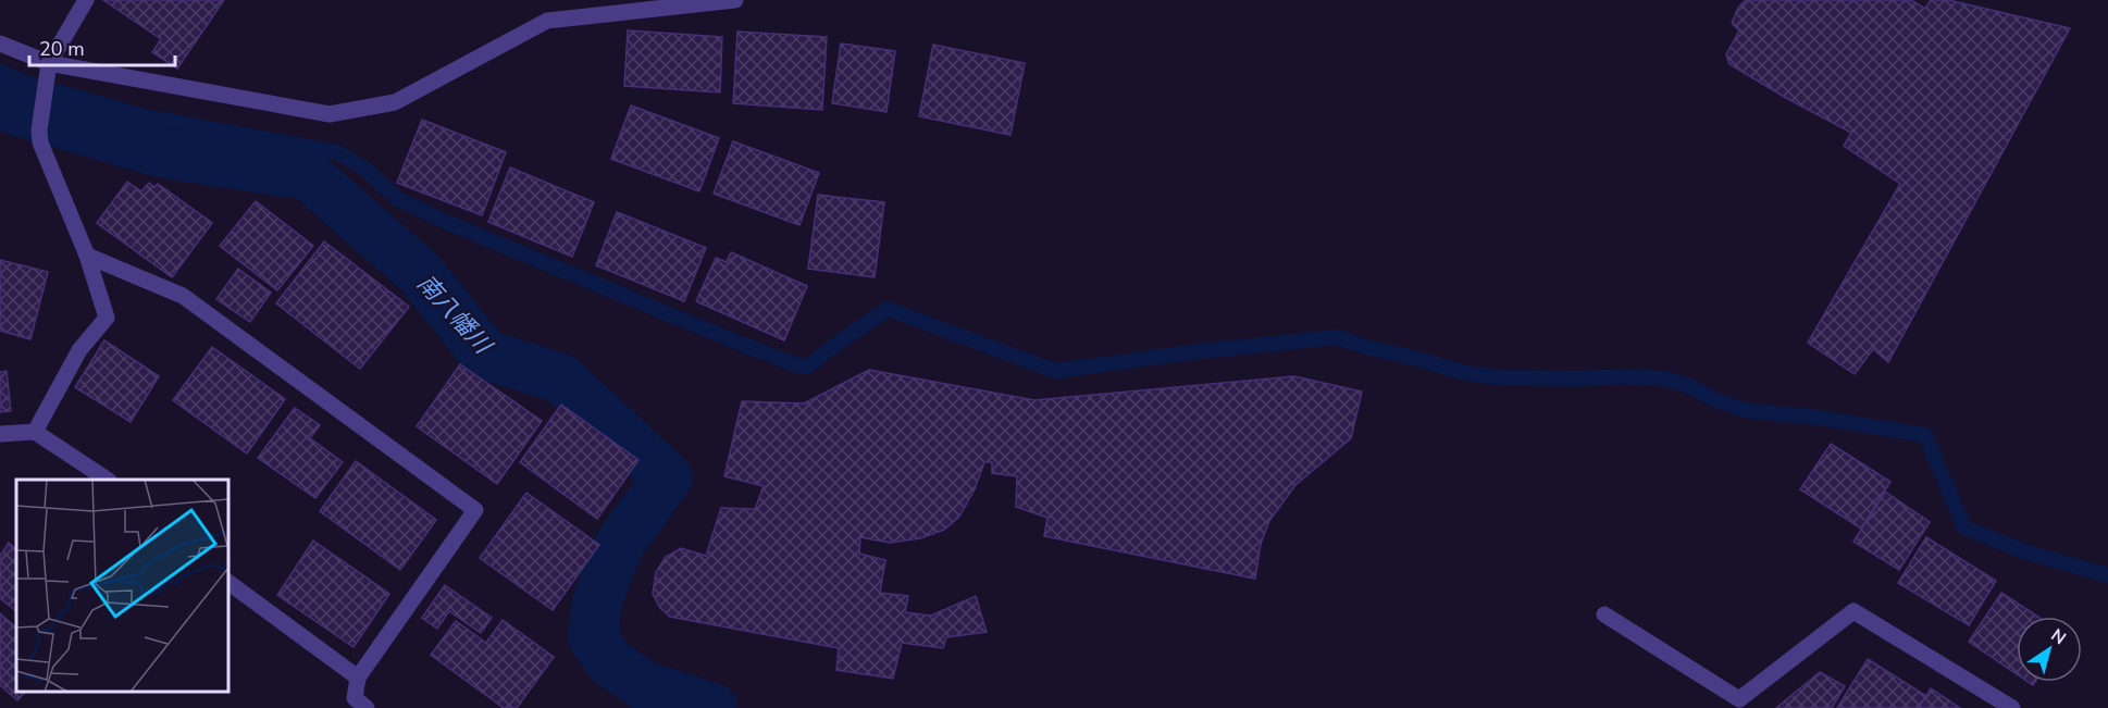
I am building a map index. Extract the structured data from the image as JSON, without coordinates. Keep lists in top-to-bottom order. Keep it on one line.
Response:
{"water":["南八幡川"],"scale_bar":"20 m","north":"top right"}
